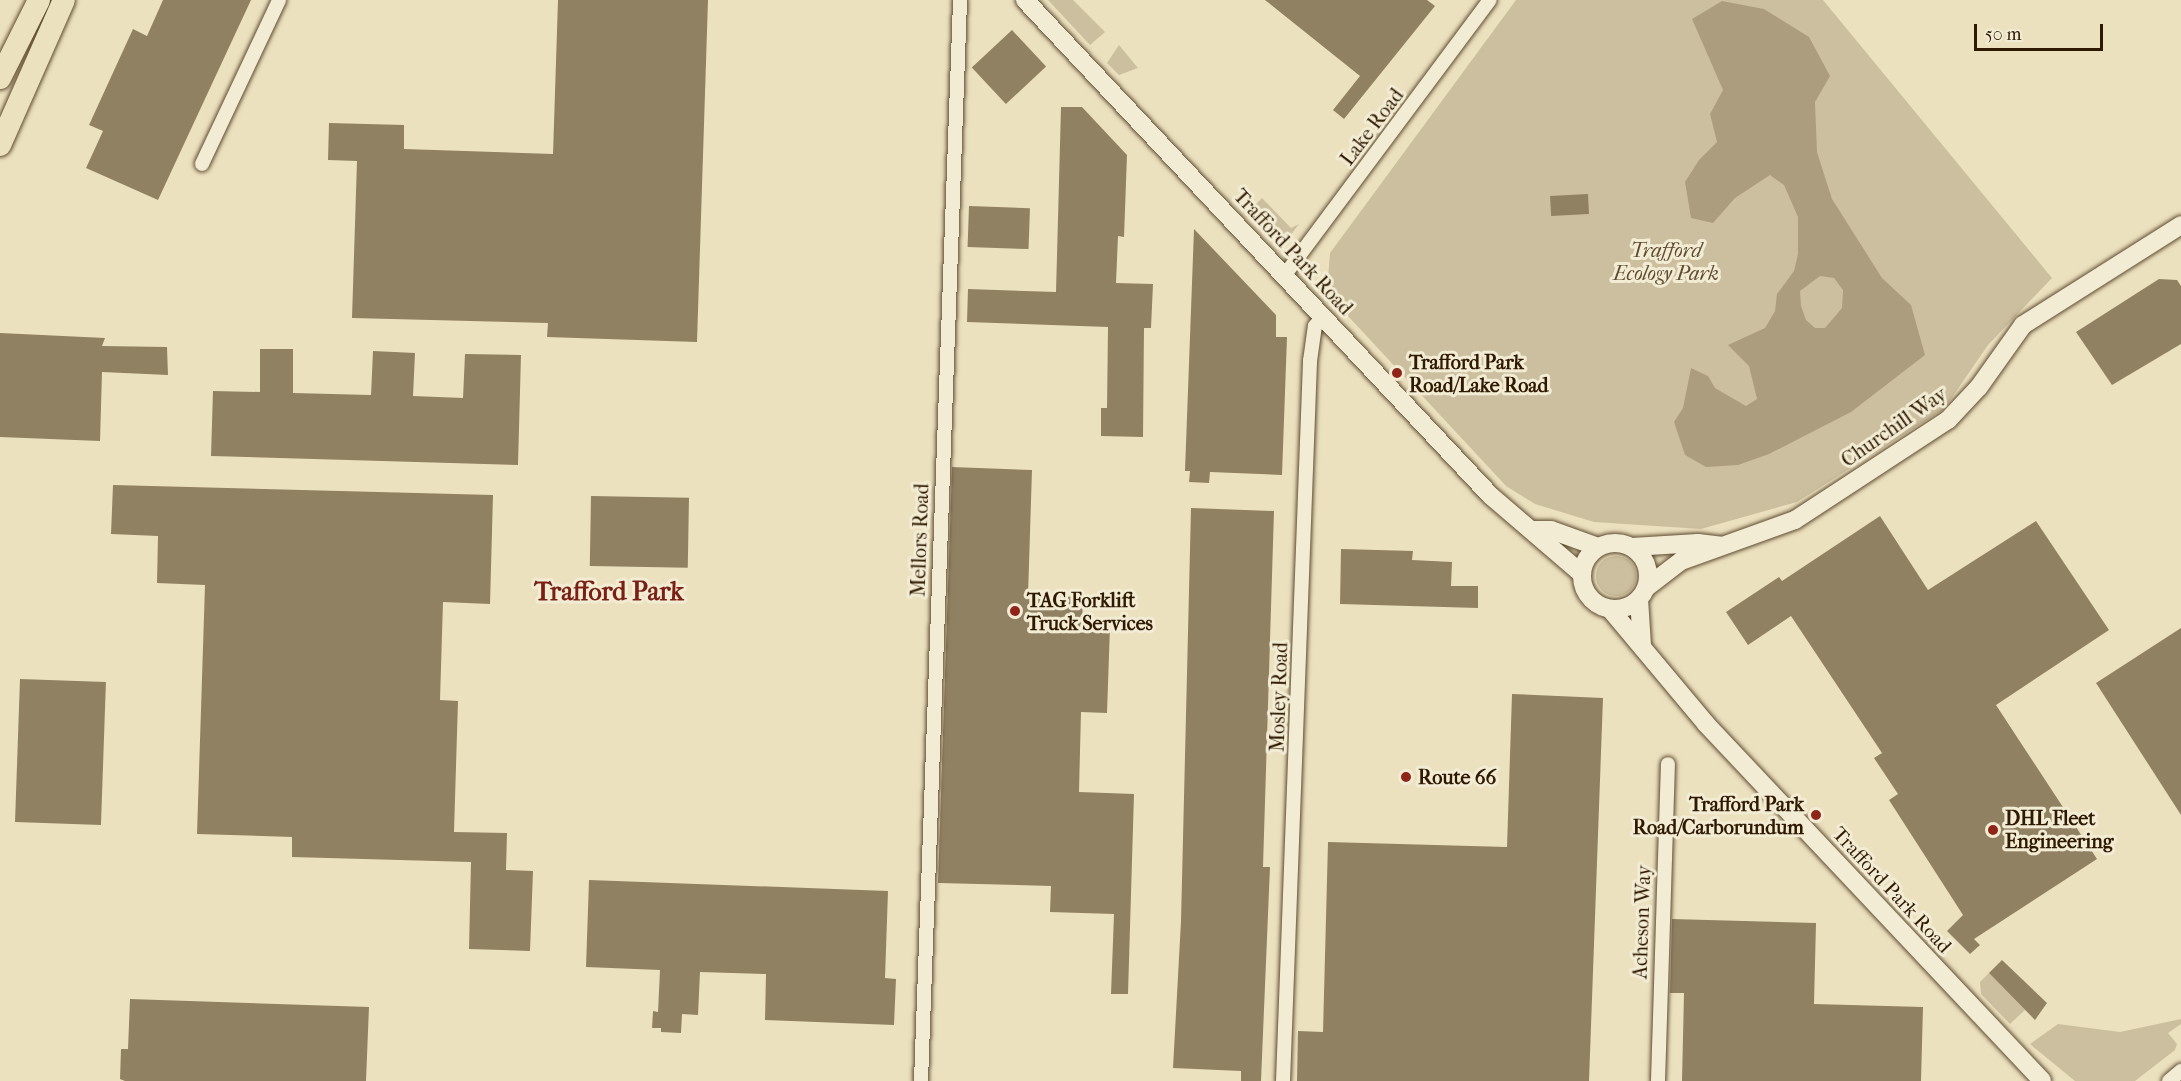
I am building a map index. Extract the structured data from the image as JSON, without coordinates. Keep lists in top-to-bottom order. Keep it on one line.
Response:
{"streets":{"street":["Lake Road","Trafford Park Road","Churchill Way","Mellors Road","Mosley Road","Acheson Way"]},"crossings":[["Lake Road","Trafford Park Road"],["Trafford Park Road","Churchill Way"],["Trafford Park Road","Mosley Road"]],"districts":["Trafford Park"],"parks":["Trafford Ecology Park"],"places":["Trafford Park Road/Lake Road","TAG Forklift Truck Services","Route 66","Trafford Park Road/Carborundum","DHL Fleet Engineering"],"scale_bar":"50 m"}
